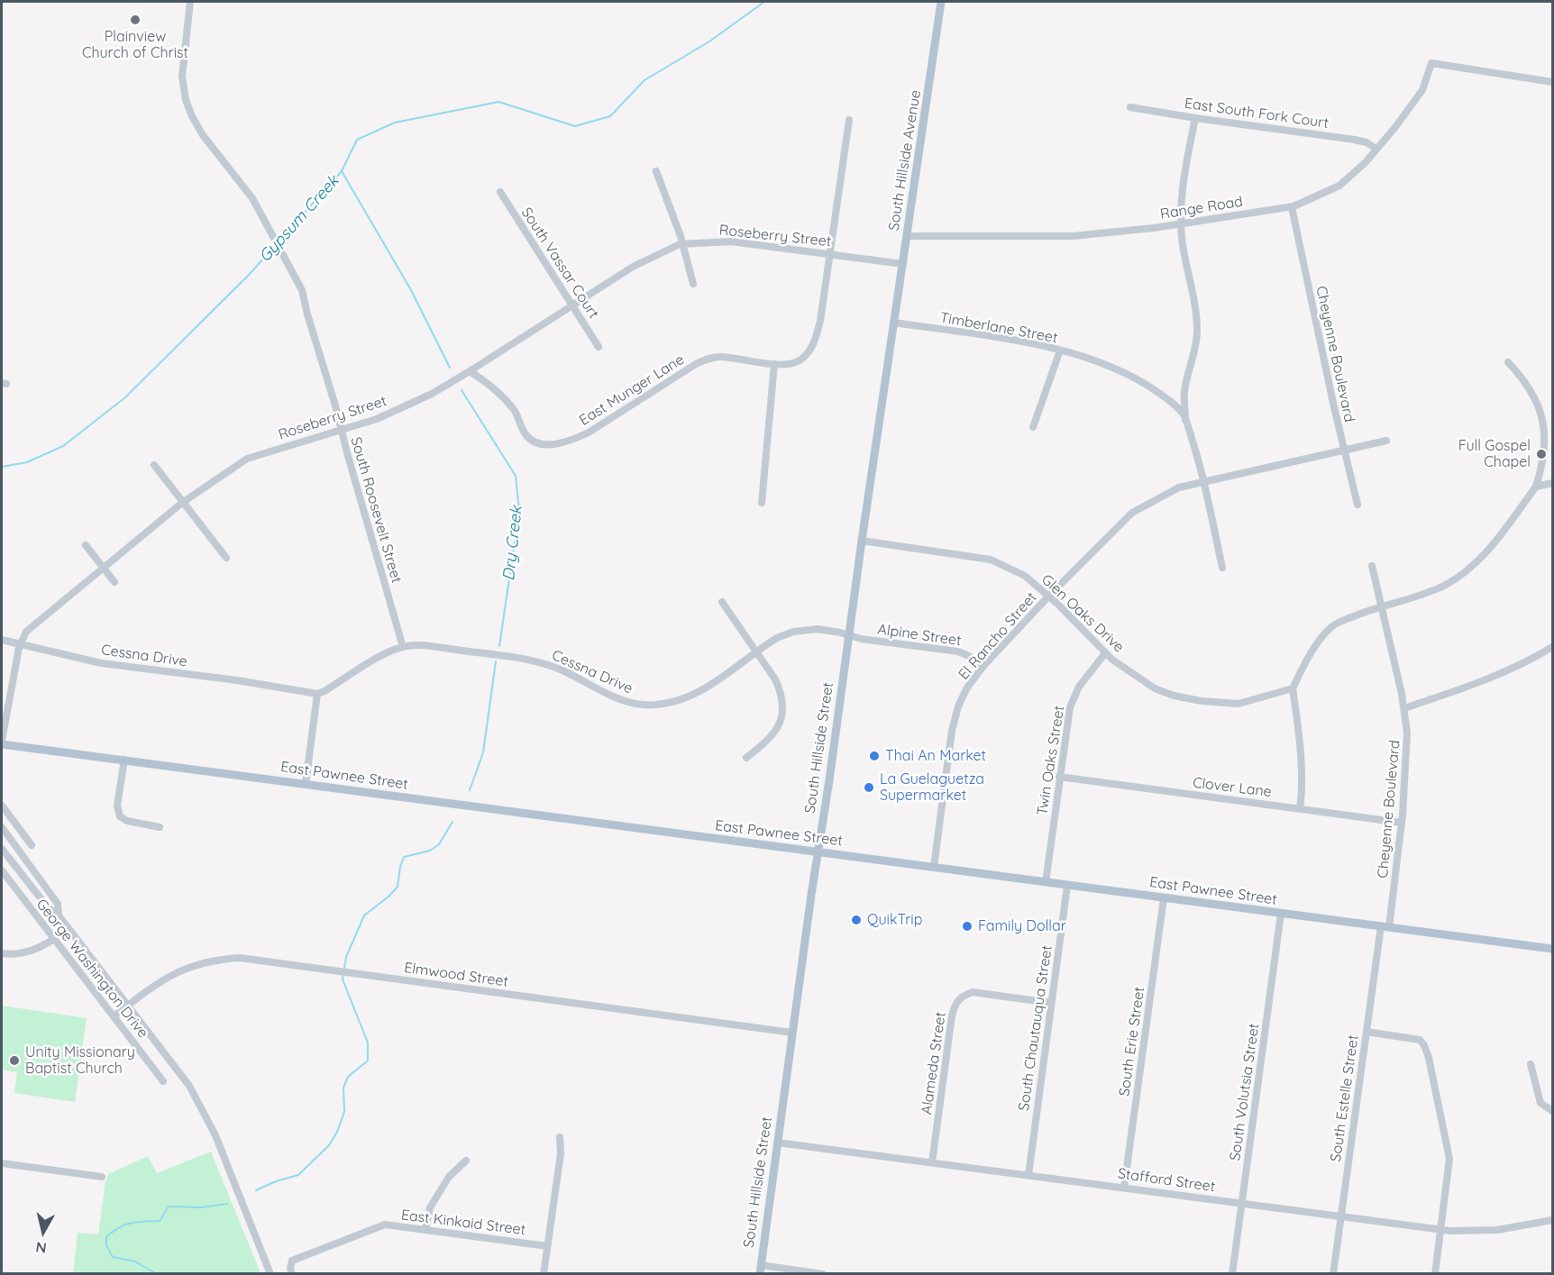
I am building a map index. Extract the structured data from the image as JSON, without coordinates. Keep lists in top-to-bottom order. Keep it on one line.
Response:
{"streets":{"main road":["South Hillside Avenue","South Hillside Street","East Pawnee Street"],"street":["East South Fork Court","Range Road","Roseberry Street","South Vassar Court","Timberlane Street","Cheyenne Boulevard","East Munger Lane","South Roosevelt Street","Glen Oaks Drive","Alpine Street","El Rancho Street","Cessna Drive","Twin Oaks Street","Clover Lane","George Washington Drive","Elmwood Street","South Chautauqua Street","South Erie Street","Alameda Street","South Volutsia Street","South Estelle Street","Stafford Street","East Kinkaid Street"]},"crossings":[["East South Fork Court","Range Road"],["South Hillside Avenue","Range Road"],["South Hillside Avenue","Roseberry Street"],["South Hillside Avenue","Timberlane Street"],["South Hillside Avenue","South Hillside Street"],["Range Road","Cheyenne Boulevard"],["Roseberry Street","South Vassar Court"],["Roseberry Street","East Munger Lane"],["Roseberry Street","South Roosevelt Street"],["Roseberry Street","Cessna Drive"],["Roseberry Street","East Pawnee Street"],["Timberlane Street","El Rancho Street"],["Timberlane Street","South Hillside Street"],["Cheyenne Boulevard","El Rancho Street"],["Cheyenne Boulevard","East Pawnee Street"],["Cheyenne Boulevard","Clover Lane"],["Cheyenne Boulevard","South Estelle Street"],["South Roosevelt Street","Cessna Drive"],["Glen Oaks Drive","El Rancho Street"],["Glen Oaks Drive","South Hillside Street"],["Glen Oaks Drive","Twin Oaks Street"],["Alpine Street","El Rancho Street"],["Alpine Street","Cessna Drive"],["Alpine Street","South Hillside Street"],["El Rancho Street","East Pawnee Street"],["Cessna Drive","South Hillside Street"],["South Hillside Street","East Pawnee Street"],["South Hillside Street","Elmwood Street"],["South Hillside Street","Stafford Street"],["Twin Oaks Street","East Pawnee Street"],["Twin Oaks Street","Clover Lane"],["East Pawnee Street","South Chautauqua Street"],["East Pawnee Street","South Erie Street"],["East Pawnee Street","South Volutsia Street"],["East Pawnee Street","South Estelle Street"],["George Washington Drive","Elmwood Street"],["South Chautauqua Street","Alameda Street"],["South Chautauqua Street","Stafford Street"],["South Erie Street","Stafford Street"],["Alameda Street","Stafford Street"],["South Volutsia Street","Stafford Street"],["South Estelle Street","Stafford Street"]],"water":["Gypsum Creek","Dry Creek"],"places":["Plainview Church of Christ","Full Gospel Chapel","Thai An Market","La Guelaguetza Supermarket","QuikTrip","Family Dollar","Unity Missionary Baptist Church"],"north":"bottom"}
